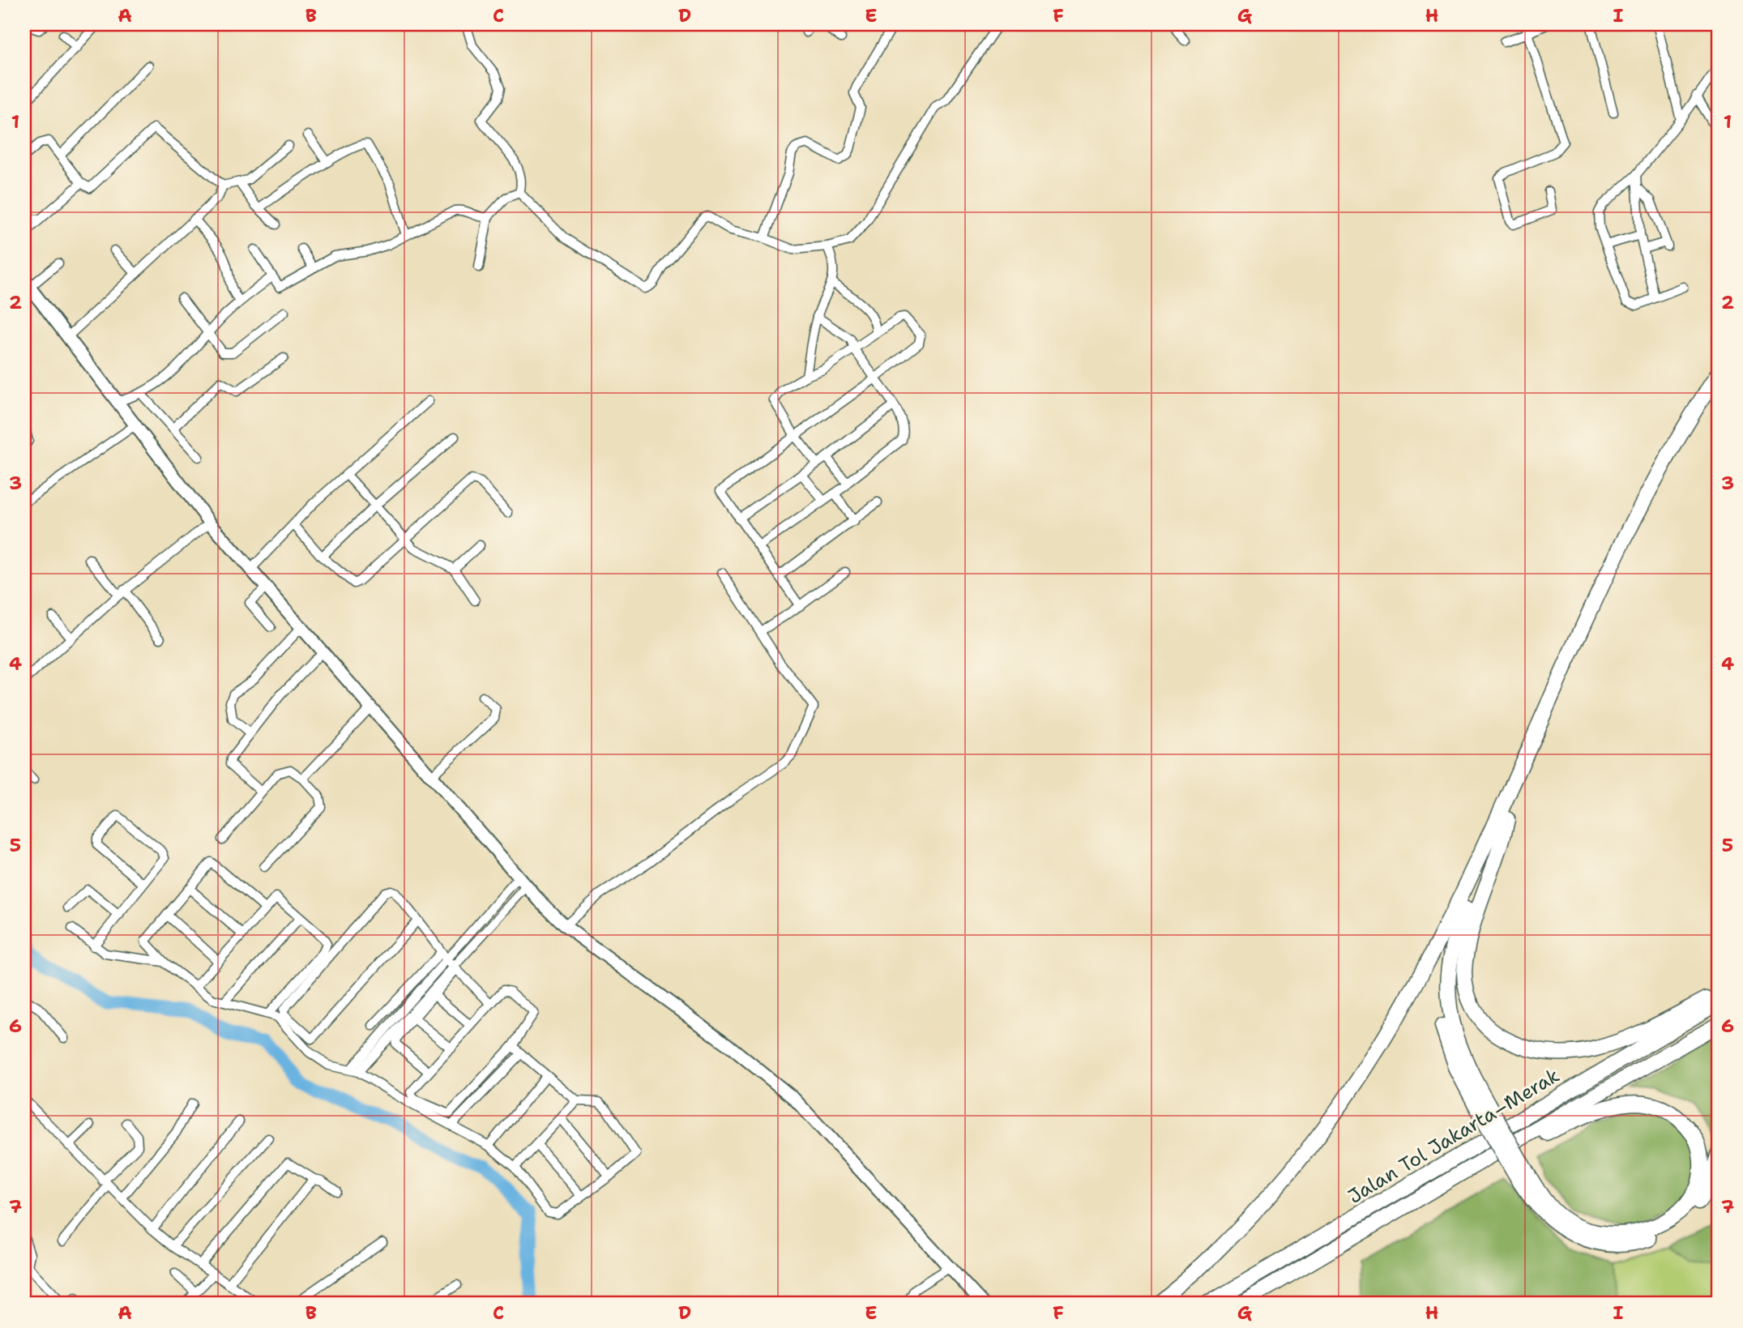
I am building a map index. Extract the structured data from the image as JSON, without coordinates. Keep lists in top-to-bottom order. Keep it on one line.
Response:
{"streets":{"highway":["Jalan Tol Jakarta–Merak"]},"grid":{"columns":["A","B","C","D","E","F","G","H","I"],"rows":["1","2","3","4","5","6","7"]}}
